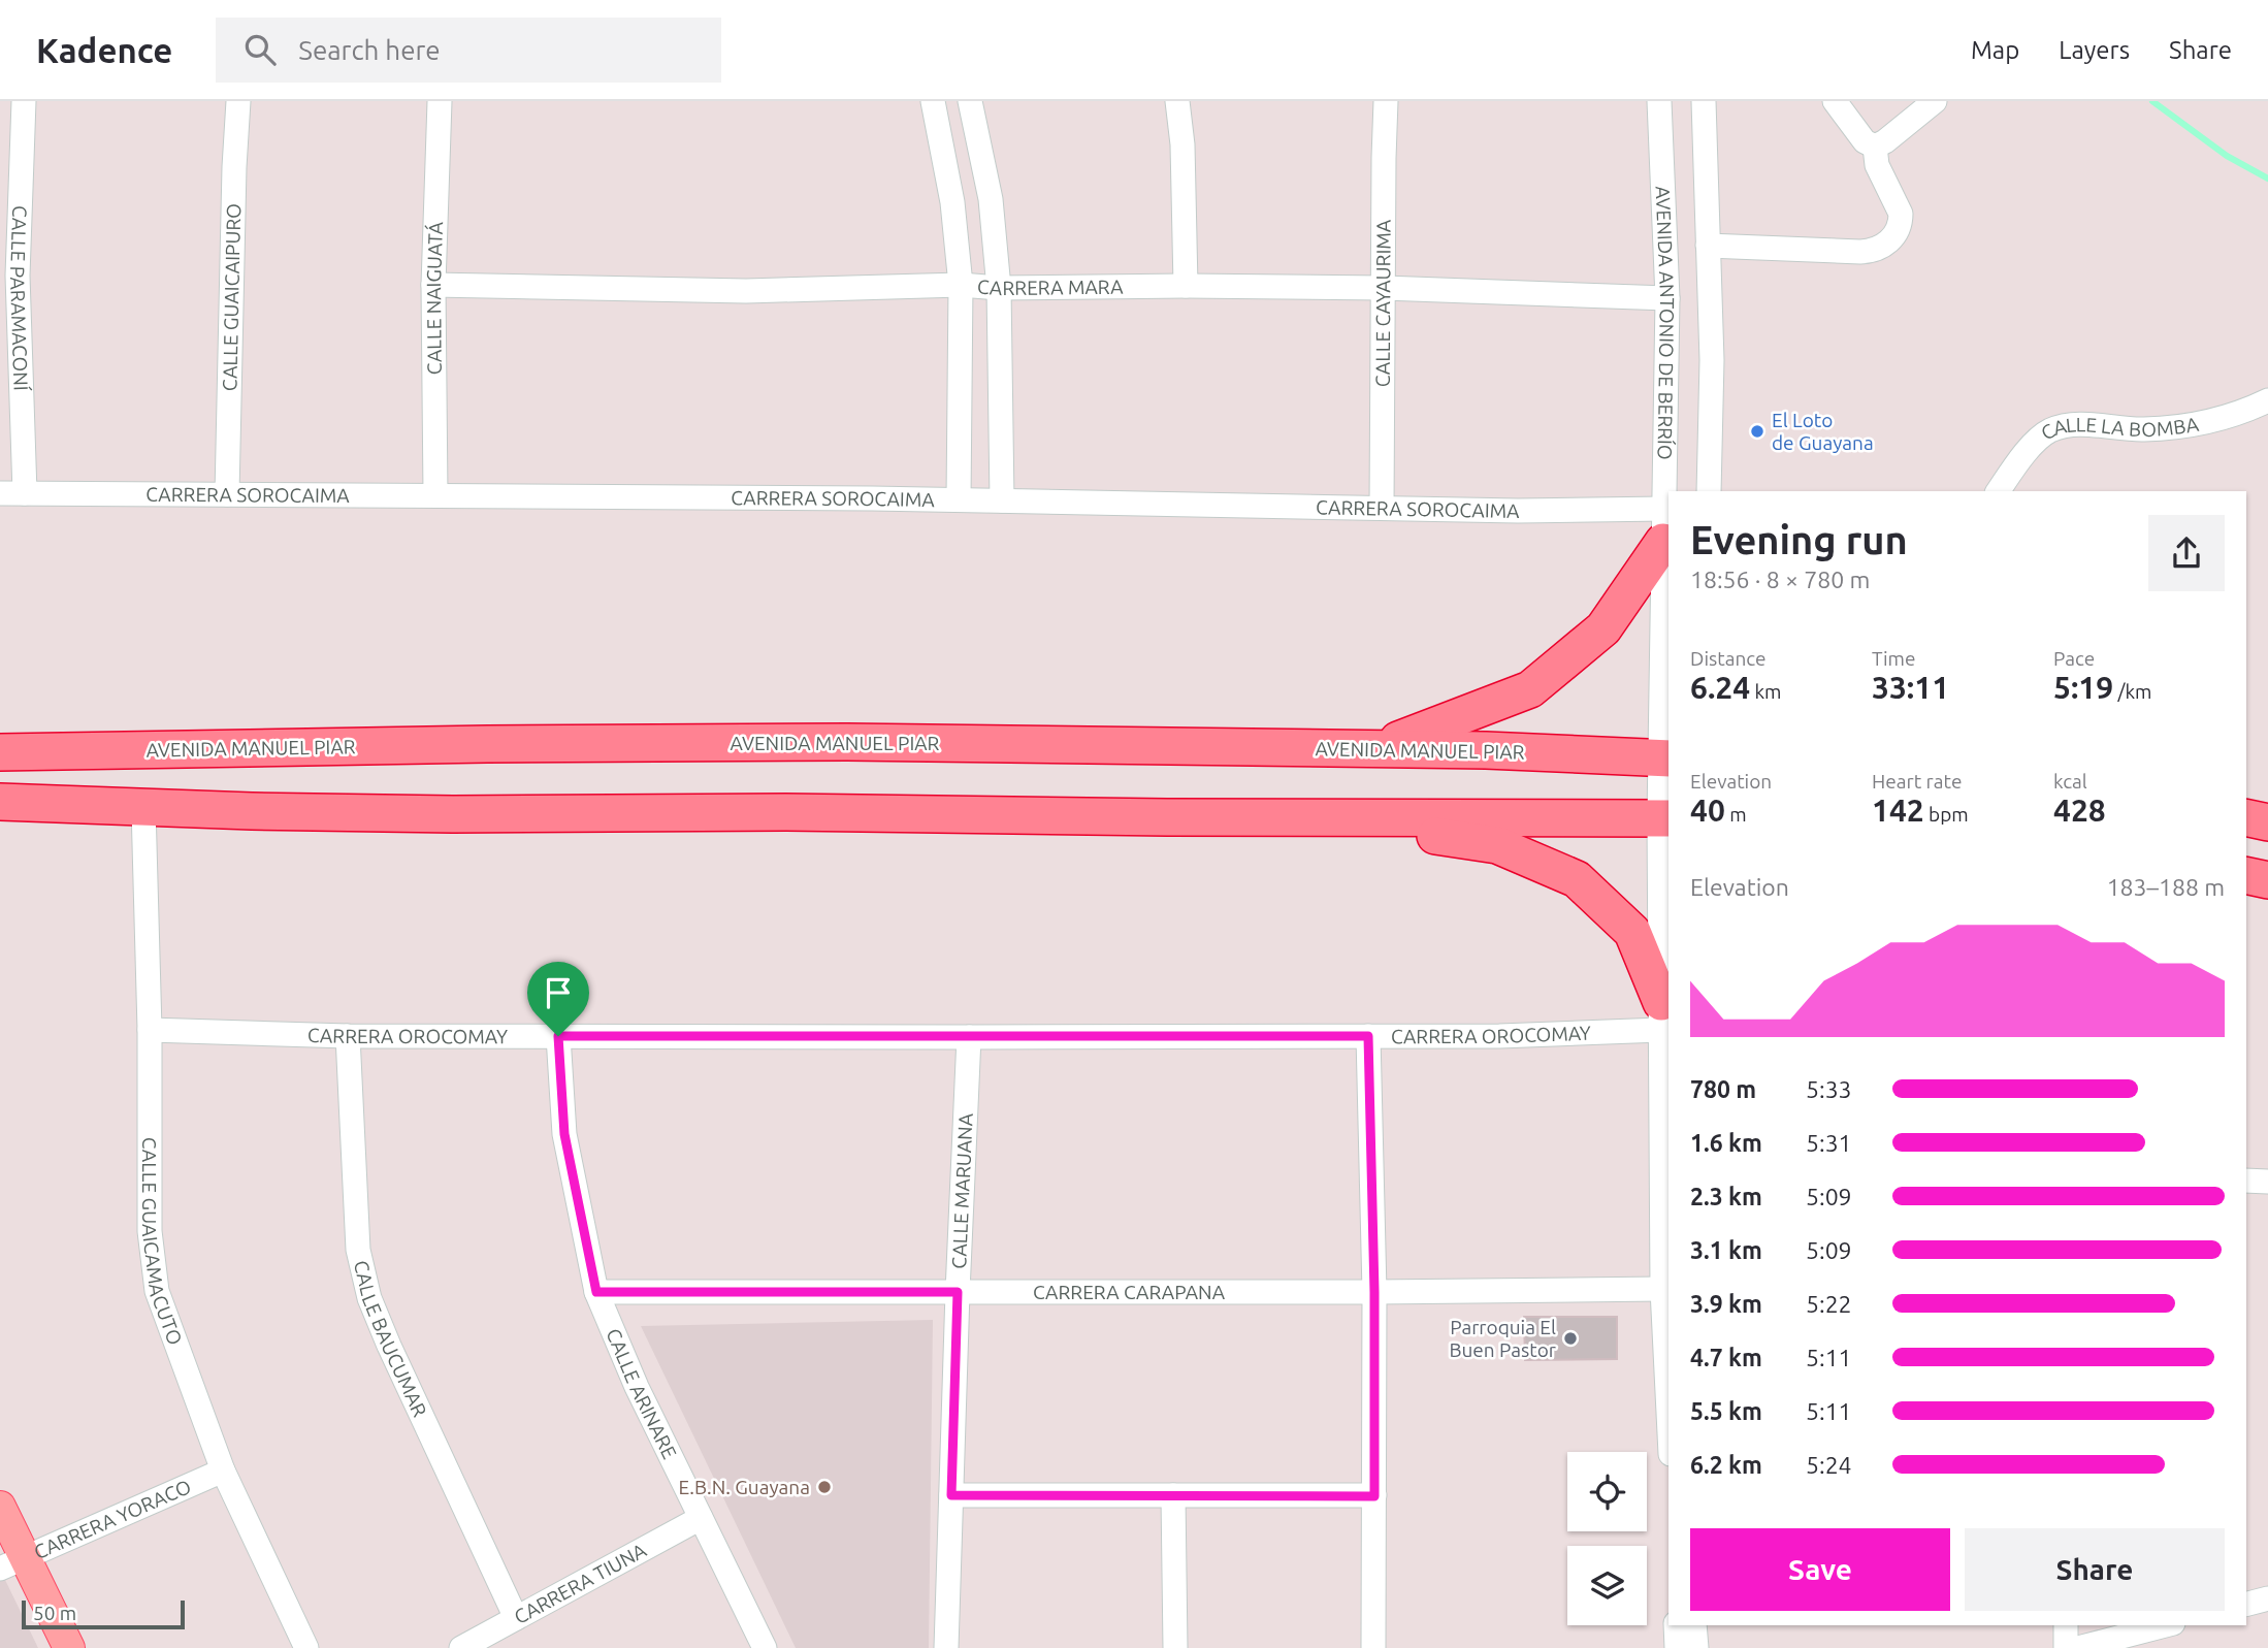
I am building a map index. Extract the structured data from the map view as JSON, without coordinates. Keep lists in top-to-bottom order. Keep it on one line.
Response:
{"streets":{"highway":["AVENIDA MANUEL PIAR"],"street":["CARRERA MARA","CALLE PARAMACONÍ","CALLE GUAICAIPURO","CALLE NAIGUATÁ","CALLE CAYAURIMA","AVENIDA ANTONIO DE BERRÍO","CALLE LA BOMBA","CARRERA SOROCAIMA","CARRERA OROCOMAY","CALLE MARUANA","CALLE GUAICAMACUTO","CARRERA CARAPANA","CALLE BAUCUMAR","CALLE ARINARE","CARRERA YORACO","CARRERA TIUNA"]},"crossings":[["CARRERA MARA","CALLE NAIGUATÁ"],["CARRERA MARA","CALLE CAYAURIMA"],["CARRERA MARA","AVENIDA ANTONIO DE BERRÍO"],["CALLE PARAMACONÍ","CARRERA SOROCAIMA"],["CALLE GUAICAIPURO","CARRERA SOROCAIMA"],["CALLE NAIGUATÁ","CARRERA SOROCAIMA"],["CALLE CAYAURIMA","CARRERA SOROCAIMA"],["AVENIDA ANTONIO DE BERRÍO","CARRERA SOROCAIMA"],["AVENIDA ANTONIO DE BERRÍO","AVENIDA MANUEL PIAR"],["AVENIDA ANTONIO DE BERRÍO","CARRERA OROCOMAY"],["AVENIDA ANTONIO DE BERRÍO","CARRERA CARAPANA"],["CARRERA OROCOMAY","CALLE MARUANA"],["CARRERA OROCOMAY","CALLE GUAICAMACUTO"],["CARRERA OROCOMAY","CALLE BAUCUMAR"],["CARRERA OROCOMAY","CALLE ARINARE"],["CALLE MARUANA","CARRERA CARAPANA"],["CALLE GUAICAMACUTO","CARRERA YORACO"],["CARRERA CARAPANA","CALLE ARINARE"],["CALLE BAUCUMAR","CARRERA TIUNA"],["CALLE ARINARE","CARRERA TIUNA"]],"places":["El Loto de Guayana","Parroquia El Buen Pastor","E.B.N. Guayana"],"scale_bar":"50 m","page":{"header":"Kadence","search":"Search here","nav":["Map","Layers","Share"],"heading":["Evening run","18:56 · 8 × 780 m"],"stats":[["Distance","6.24 km"],["Time","33:11"],["Pace","5:19 /km"],["Elevation","40 m"],["Heart rate","142 bpm"],["kcal","428"]],"chart":["Elevation","183–188 m"],"list":[{"name":"780 m","note":"5:33"},{"name":"1.6 km","note":"5:31"},{"name":"2.3 km","note":"5:09"},{"name":"3.1 km","note":"5:09"},{"name":"3.9 km","note":"5:22"},{"name":"4.7 km","note":"5:11"},{"name":"5.5 km","note":"5:11"},{"name":"6.2 km","note":"5:24"}],"buttons":["Save","Share"],"scale":"50 m"}}
